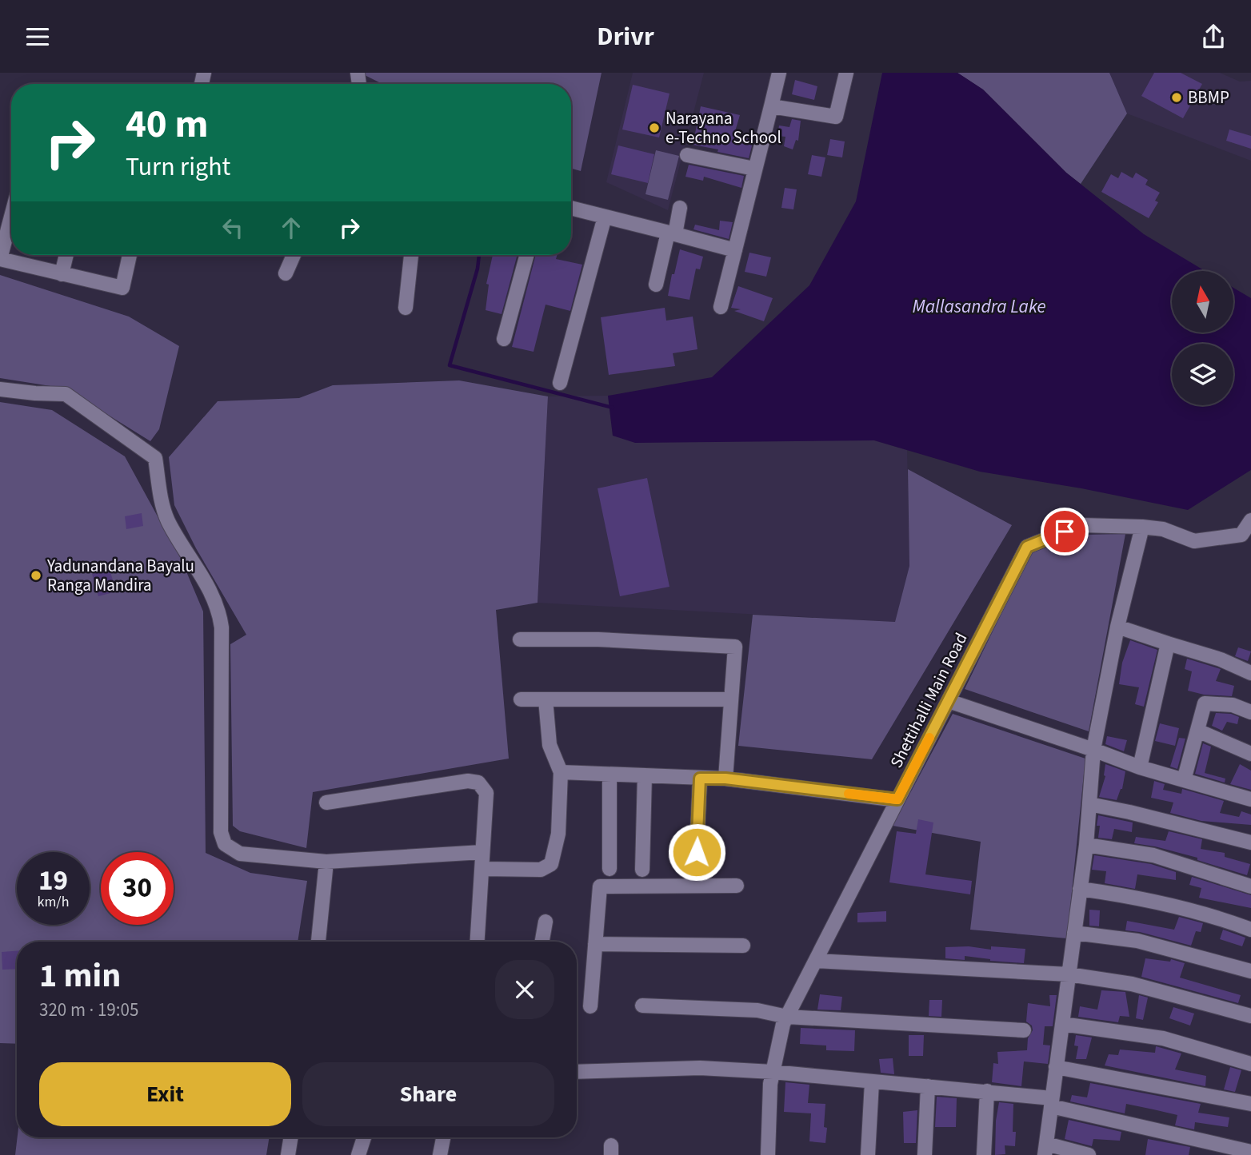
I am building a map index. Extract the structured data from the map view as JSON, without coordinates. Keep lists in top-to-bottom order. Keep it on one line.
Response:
{"streets":{"street":["Shettihalli Main Road"]},"water":["Mallasandra Lake"],"places":["BBMP","Narayana e-Techno School","Yadunandana Bayalu Ranga Mandira"],"north":"top","page":{"header":"Drivr","turn":["40 m","Turn right"],"speed":"19 km/h","limit":"30","heading":["1 min","320 m · 19:05"],"buttons":["Exit","Share"]}}
